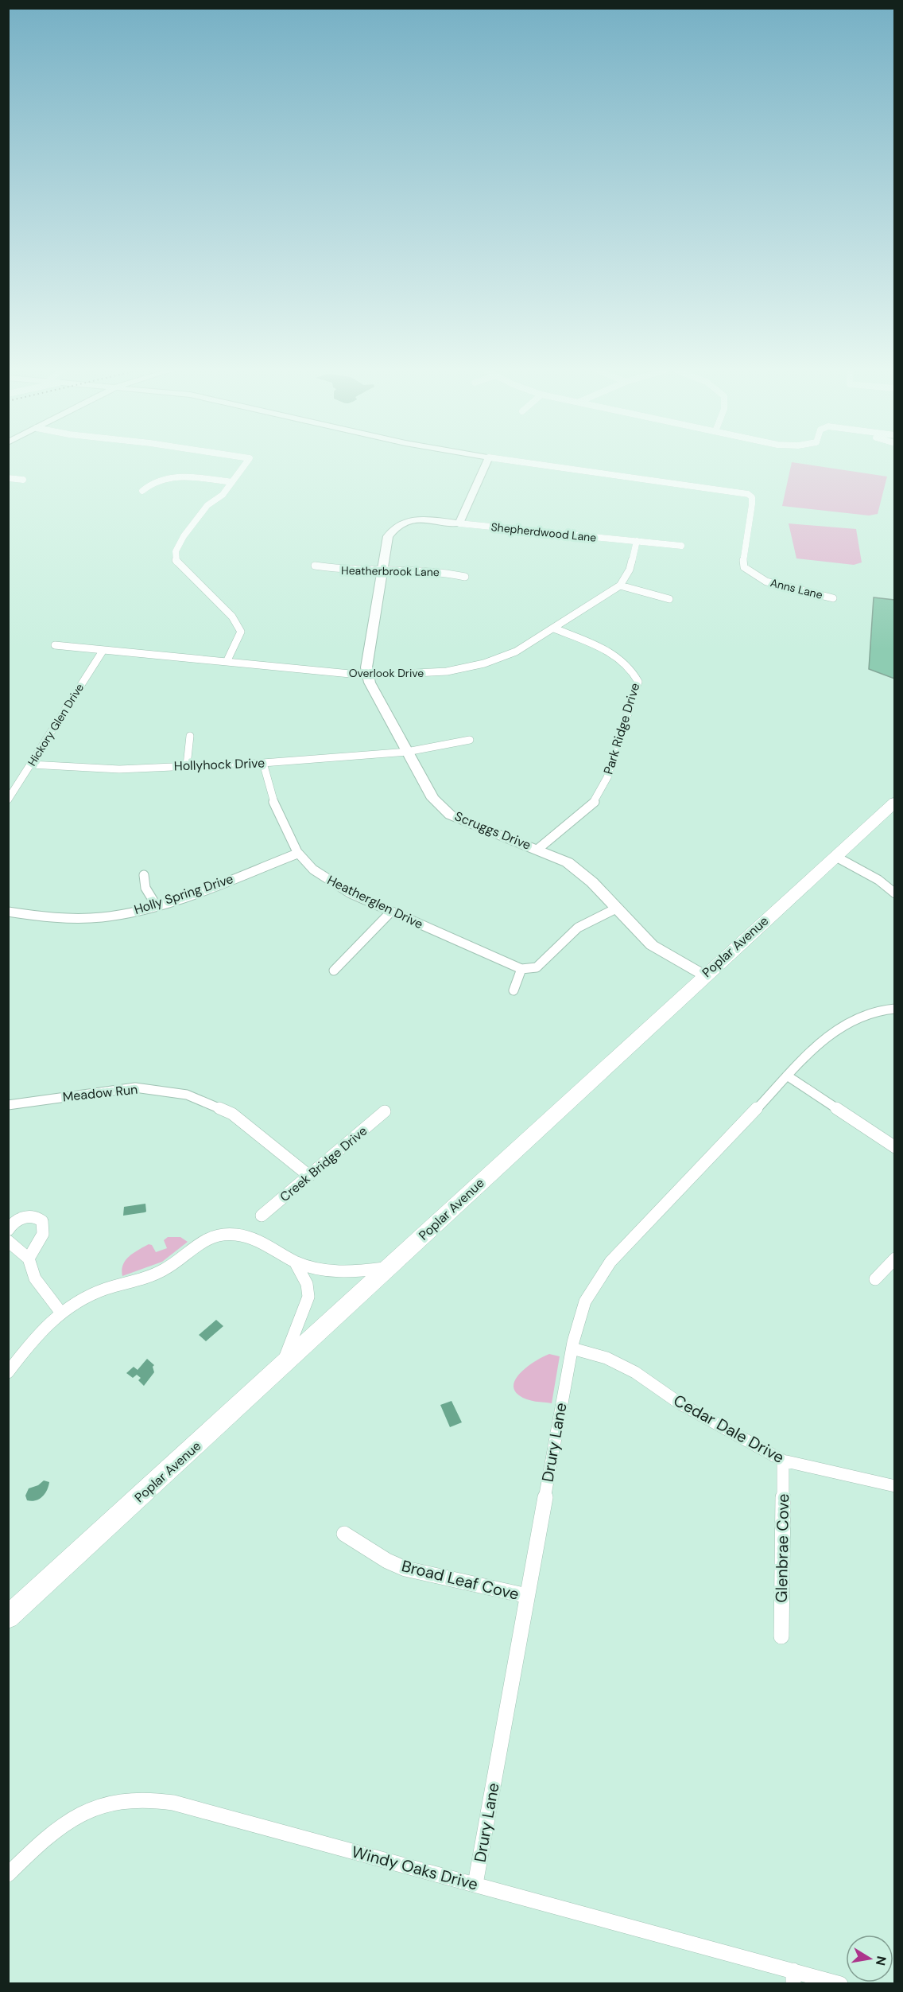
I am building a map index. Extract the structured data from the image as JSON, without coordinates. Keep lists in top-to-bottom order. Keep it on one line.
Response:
{"streets":{"main road":["Poplar Avenue"],"street":["Shepherdwood Lane","Heatherbrook Lane","Anns Lane","Overlook Drive","Hickory Glen Drive","Park Ridge Drive","Hollyhock Drive","Scruggs Drive","Holly Spring Drive","Heatherglen Drive","Meadow Run","Creek Bridge Drive","Cedar Dale Drive","Drury Lane","Glenbrae Cove","Broad Leaf Cove","Windy Oaks Drive"]},"crossings":[["Shepherdwood Lane","Heatherbrook Lane"],["Shepherdwood Lane","Overlook Drive"],["Overlook Drive","Hickory Glen Drive"],["Overlook Drive","Park Ridge Drive"],["Overlook Drive","Scruggs Drive"],["Hickory Glen Drive","Hollyhock Drive"],["Park Ridge Drive","Scruggs Drive"],["Hollyhock Drive","Scruggs Drive"],["Hollyhock Drive","Heatherglen Drive"],["Scruggs Drive","Poplar Avenue"],["Holly Spring Drive","Heatherglen Drive"],["Meadow Run","Creek Bridge Drive"],["Cedar Dale Drive","Drury Lane"],["Cedar Dale Drive","Glenbrae Cove"],["Drury Lane","Broad Leaf Cove"],["Drury Lane","Windy Oaks Drive"]],"north":"right"}
